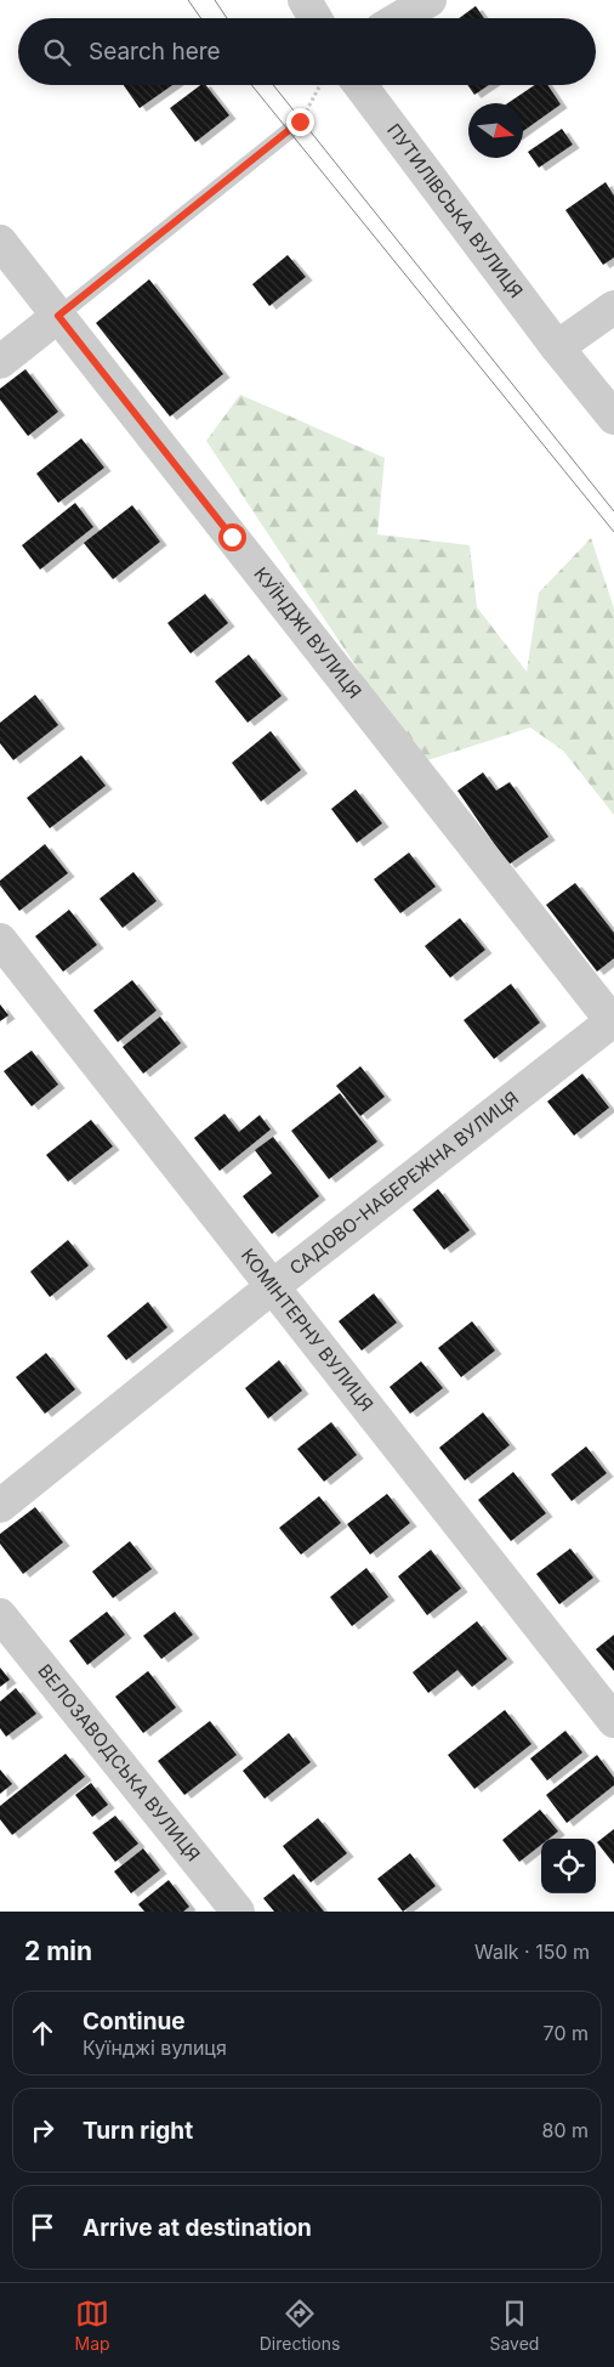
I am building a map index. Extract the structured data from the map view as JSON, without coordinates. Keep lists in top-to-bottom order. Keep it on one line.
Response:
{"streets":{"street":["ПУТИЛІВСЬКА ВУЛИЦЯ","КУЇНДЖІ ВУЛИЦЯ","САДОВО-НАБЕРЕЖНА ВУЛИЦЯ","КОМІНТЕРНУ ВУЛИЦЯ","ВЕЛОЗАВОДСЬКА ВУЛИЦЯ"]},"crossings":[["КУЇНДЖІ ВУЛИЦЯ","САДОВО-НАБЕРЕЖНА ВУЛИЦЯ"],["САДОВО-НАБЕРЕЖНА ВУЛИЦЯ","КОМІНТЕРНУ ВУЛИЦЯ"]],"north":"right","page":{"search":"Search here","heading":["2 min","Walk · 150 m"],"list":[["Continue","Куїнджі вулиця","70 m"],["Turn right","80 m"],"Arrive at destination"],"nav":["Map","Directions","Saved"]}}
